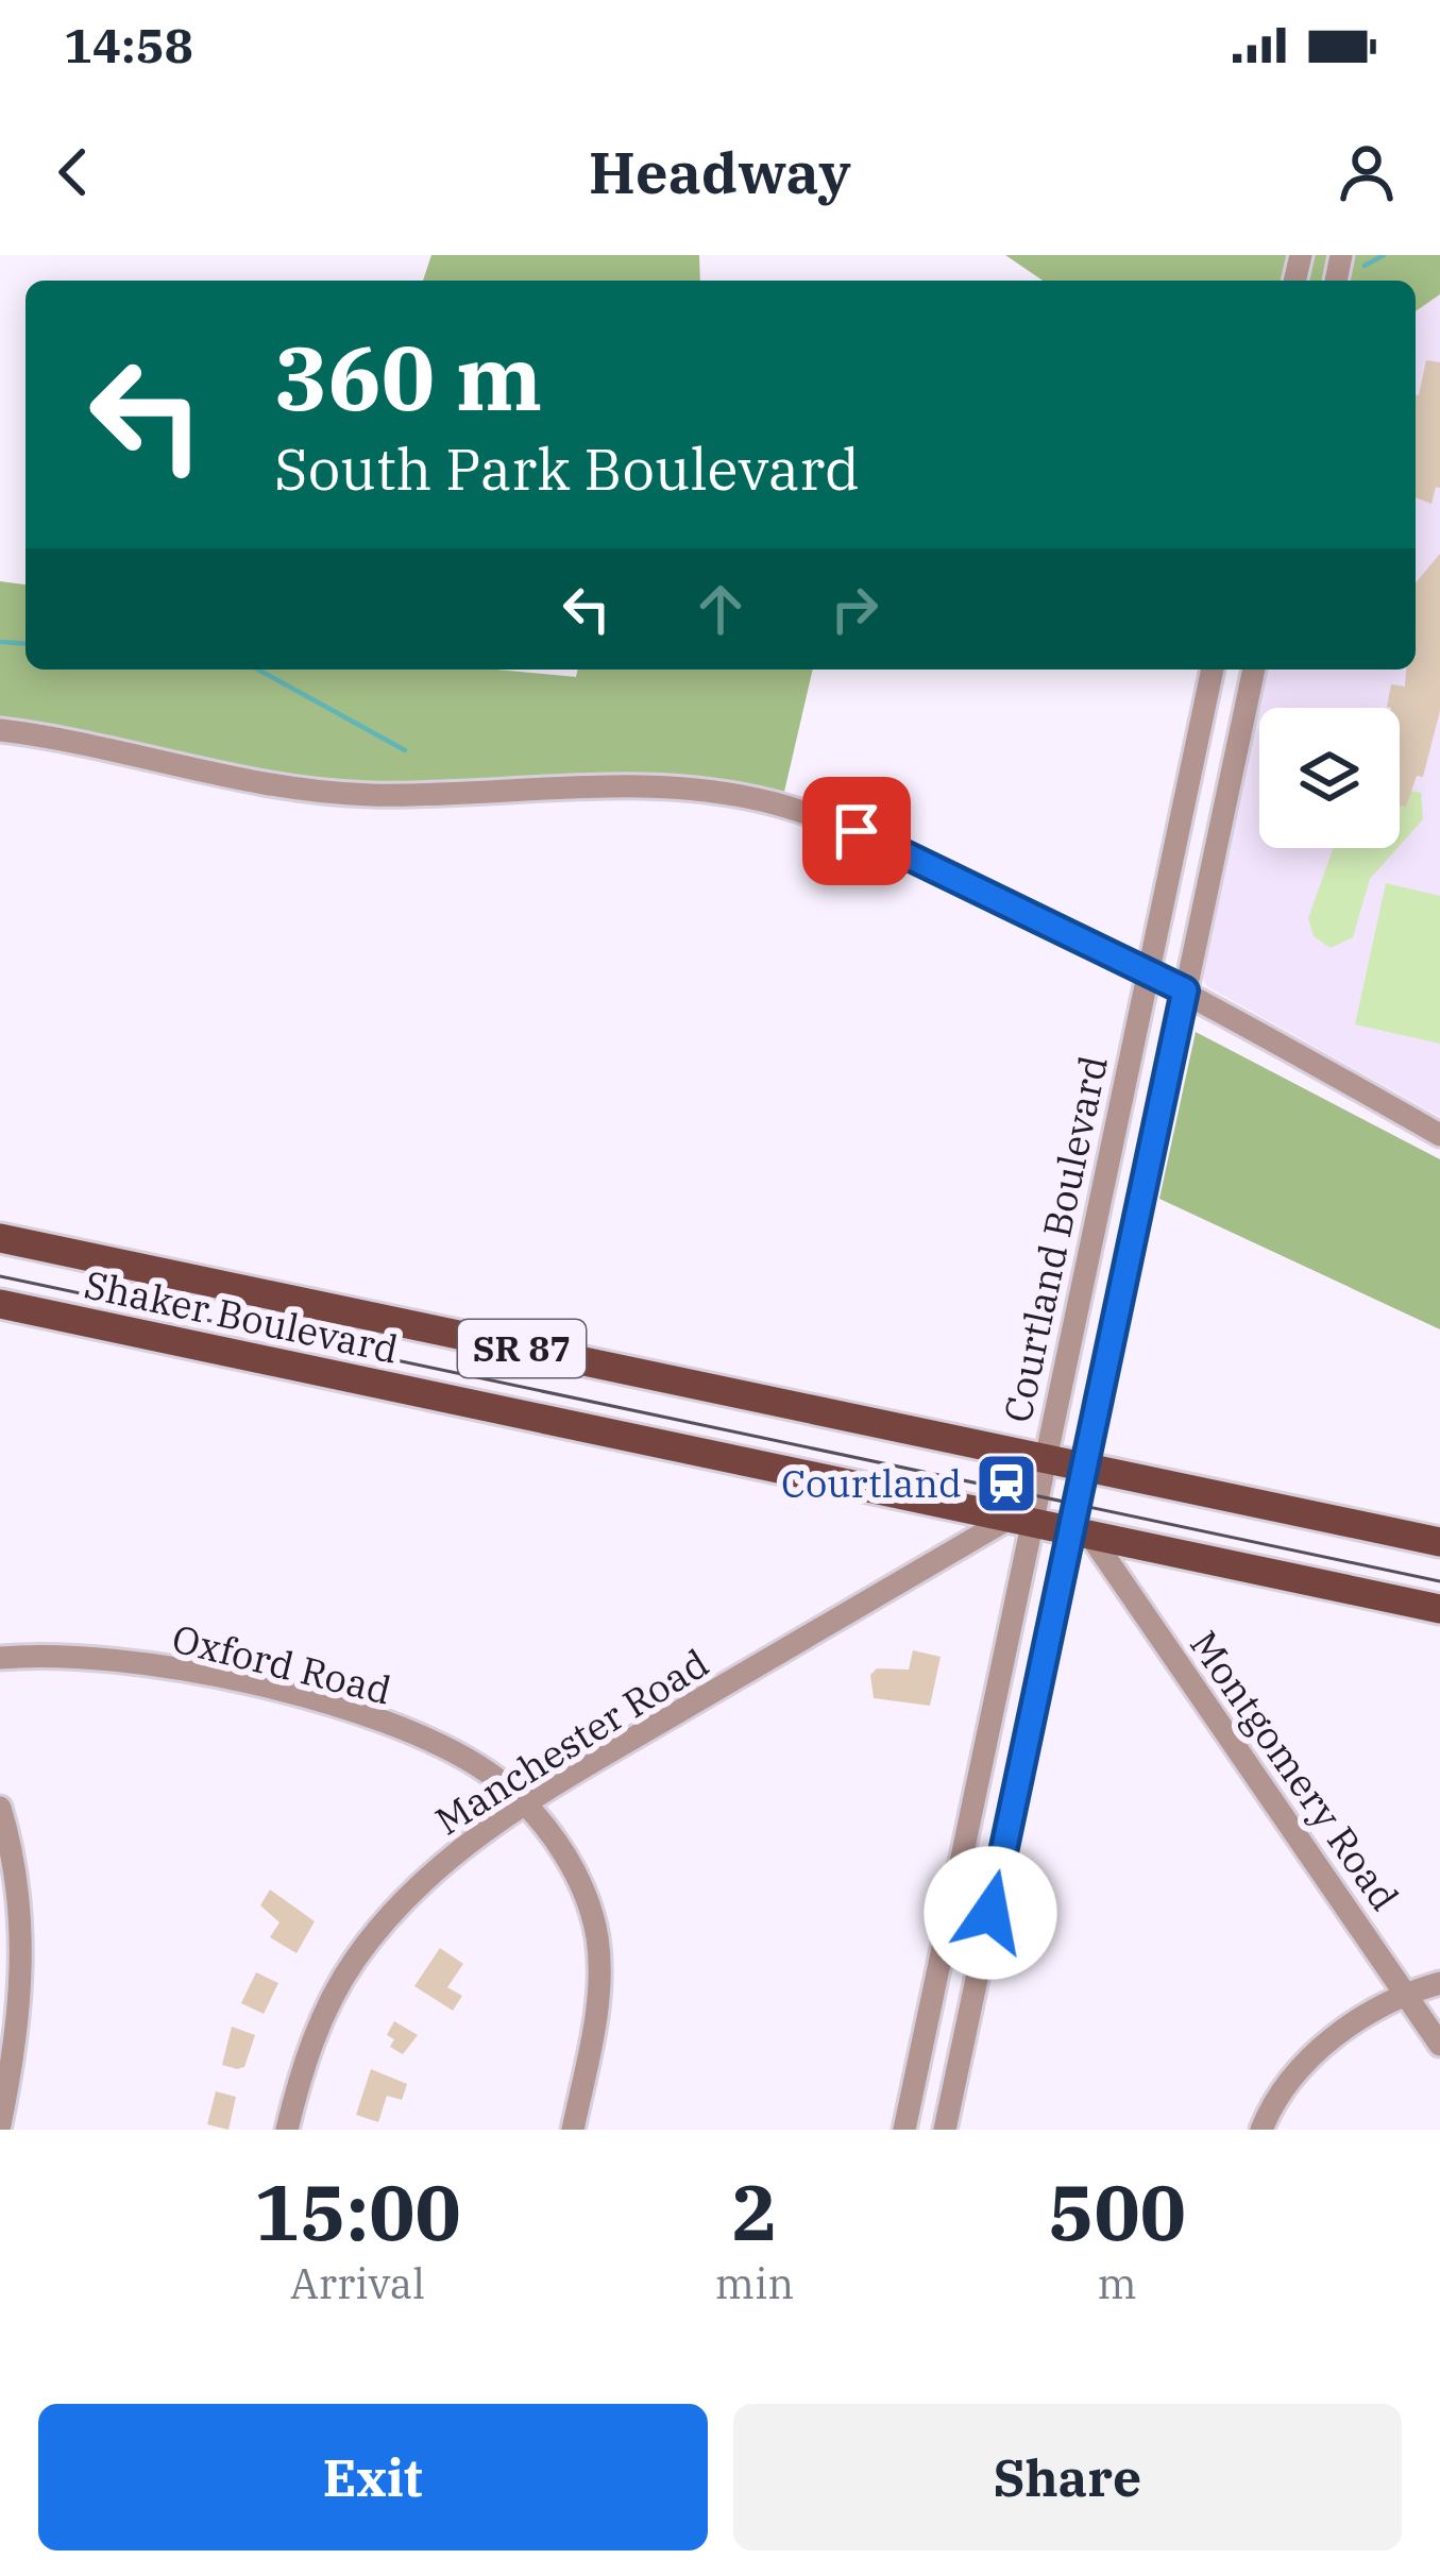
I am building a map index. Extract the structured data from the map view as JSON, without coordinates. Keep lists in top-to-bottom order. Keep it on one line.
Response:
{"streets":{"main road":["Shaker Boulevard","SR 87"],"street":["Courtland Boulevard","Oxford Road","Manchester Road","Montgomery Road"]},"crossings":[["Courtland Boulevard","Shaker Boulevard"],["Courtland Boulevard","Manchester Road"],["Courtland Boulevard","Montgomery Road"],["Shaker Boulevard","Manchester Road"],["Shaker Boulevard","Montgomery Road"],["Oxford Road","Manchester Road"]],"places":{"station":["Courtland"]},"page":{"status":"14:58","header":"Headway","turn":["360 m","South Park Boulevard"],"eta":["15:00","Arrival","2","min","500","m"],"buttons":["Exit","Share"]}}
